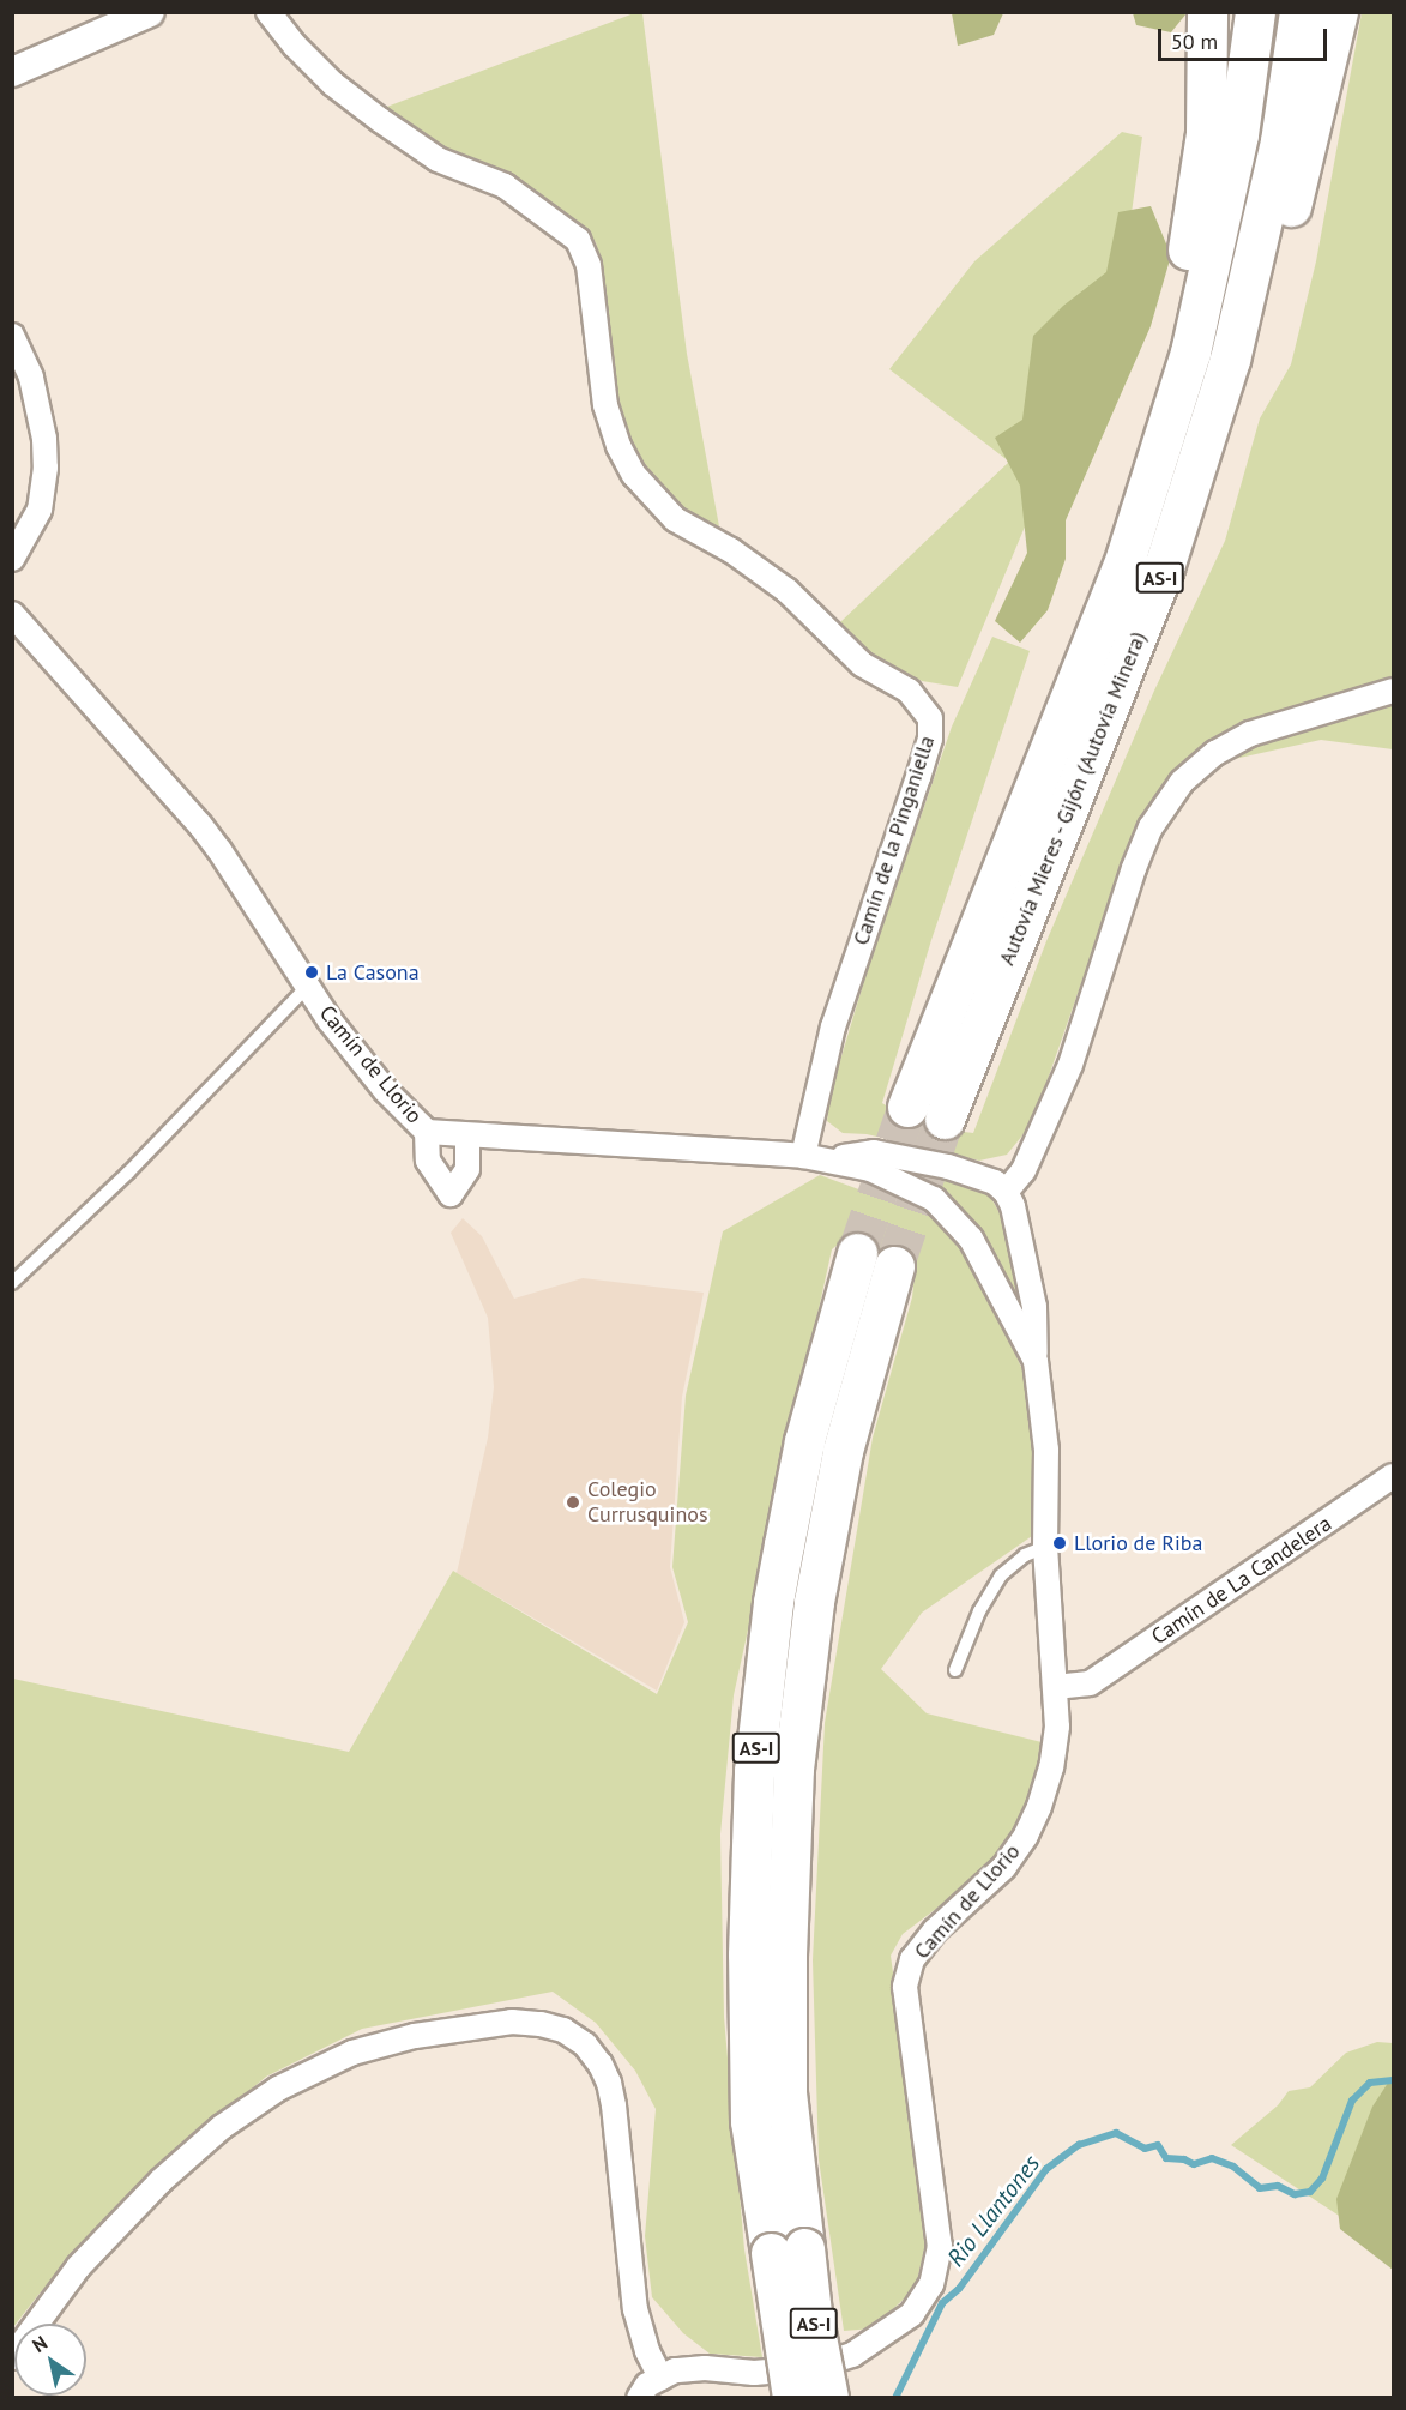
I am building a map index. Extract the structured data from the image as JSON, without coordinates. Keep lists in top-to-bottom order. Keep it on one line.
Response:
{"streets":{"highway":["AS-I","Autovía Mieres - Gijón (Autovía Minera)"],"street":["Camín de la Pinganiella","Camín de Llorio","Camín de La Candelera"]},"crossings":[["Camín de la Pinganiella","Camín de Llorio"],["Camín de Llorio","Camín de La Candelera"]],"water":["Rio Llantones"],"places":["La Casona","Colegio Currusquinos","Llorio de Riba"],"scale_bar":"50 m","north":"top left"}
